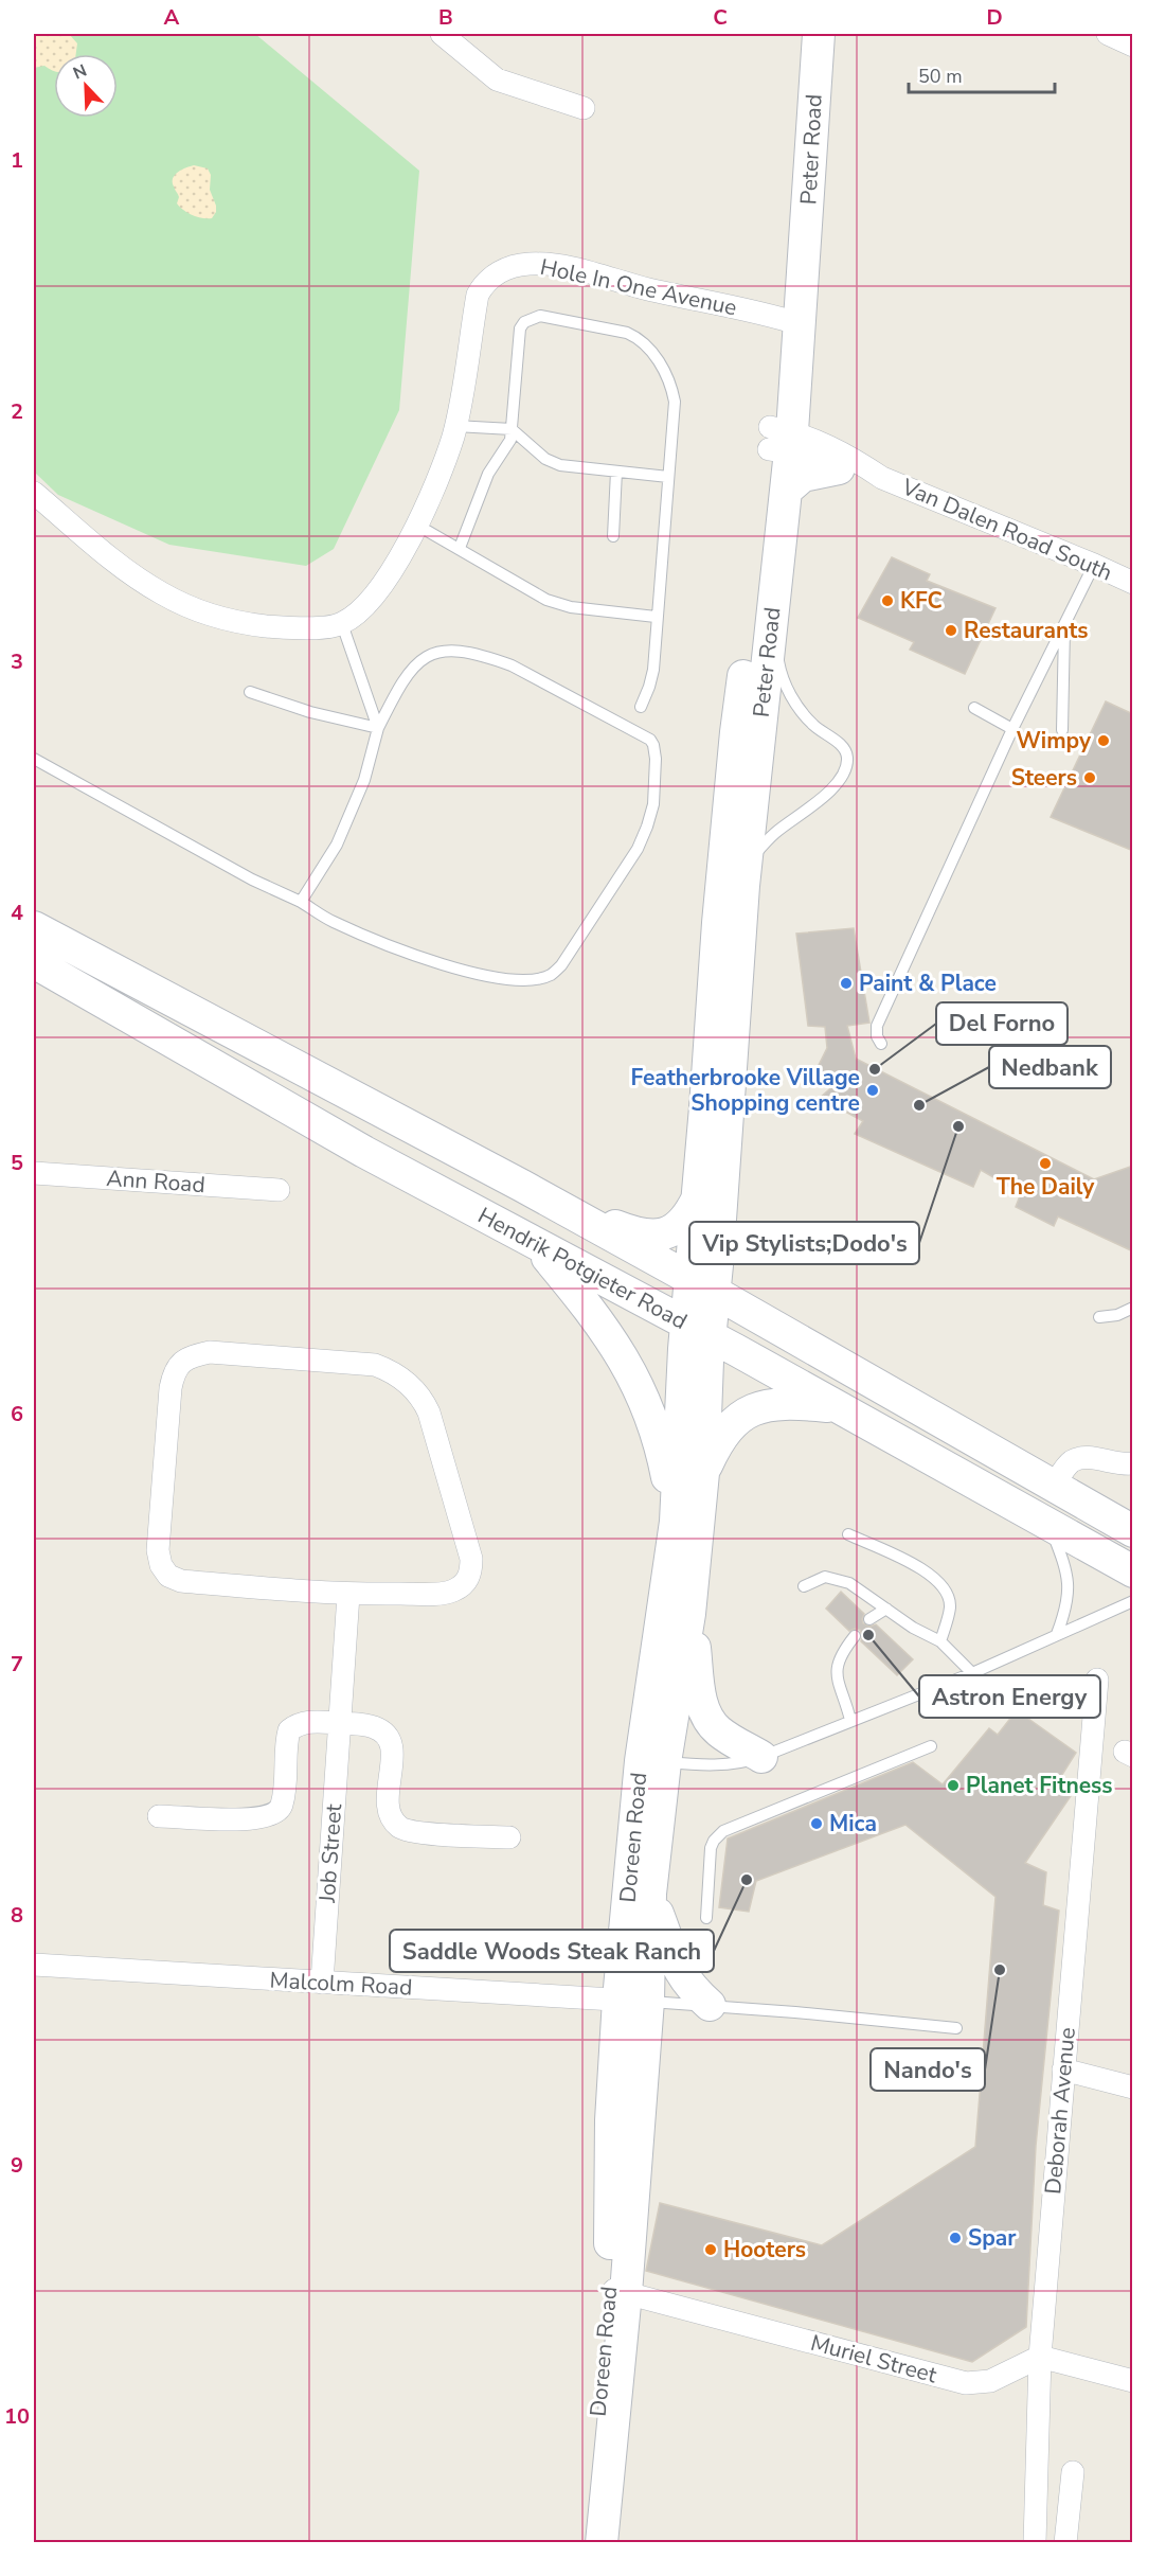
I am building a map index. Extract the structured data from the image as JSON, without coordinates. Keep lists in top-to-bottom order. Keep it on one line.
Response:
{"streets":{"main road":["Peter Road","Hendrik Potgieter Road","Doreen Road"],"street":["Hole In One Avenue","Van Dalen Road South","Ann Road","Job Street","Malcolm Road","Deborah Avenue","Muriel Street"]},"crossings":[["Peter Road","Hole In One Avenue"],["Peter Road","Van Dalen Road South"],["Peter Road","Hendrik Potgieter Road"],["Hendrik Potgieter Road","Doreen Road"],["Doreen Road","Malcolm Road"],["Doreen Road","Muriel Street"],["Job Street","Malcolm Road"],["Deborah Avenue","Muriel Street"]],"places":["KFC","Restaurants","Wimpy","Steers","Paint & Place","Del Forno","Featherbrooke Village Shopping centre","Nedbank","Vip Stylists;Dodo's","The Daily","Astron Energy","Planet Fitness","Mica","Saddle Woods Steak Ranch","Nando's","Spar","Hooters"],"scale_bar":"50 m","north":"top left","grid":{"columns":["A","B","C","D"],"rows":["1","2","3","4","5","6","7","8","9","10"]}}
